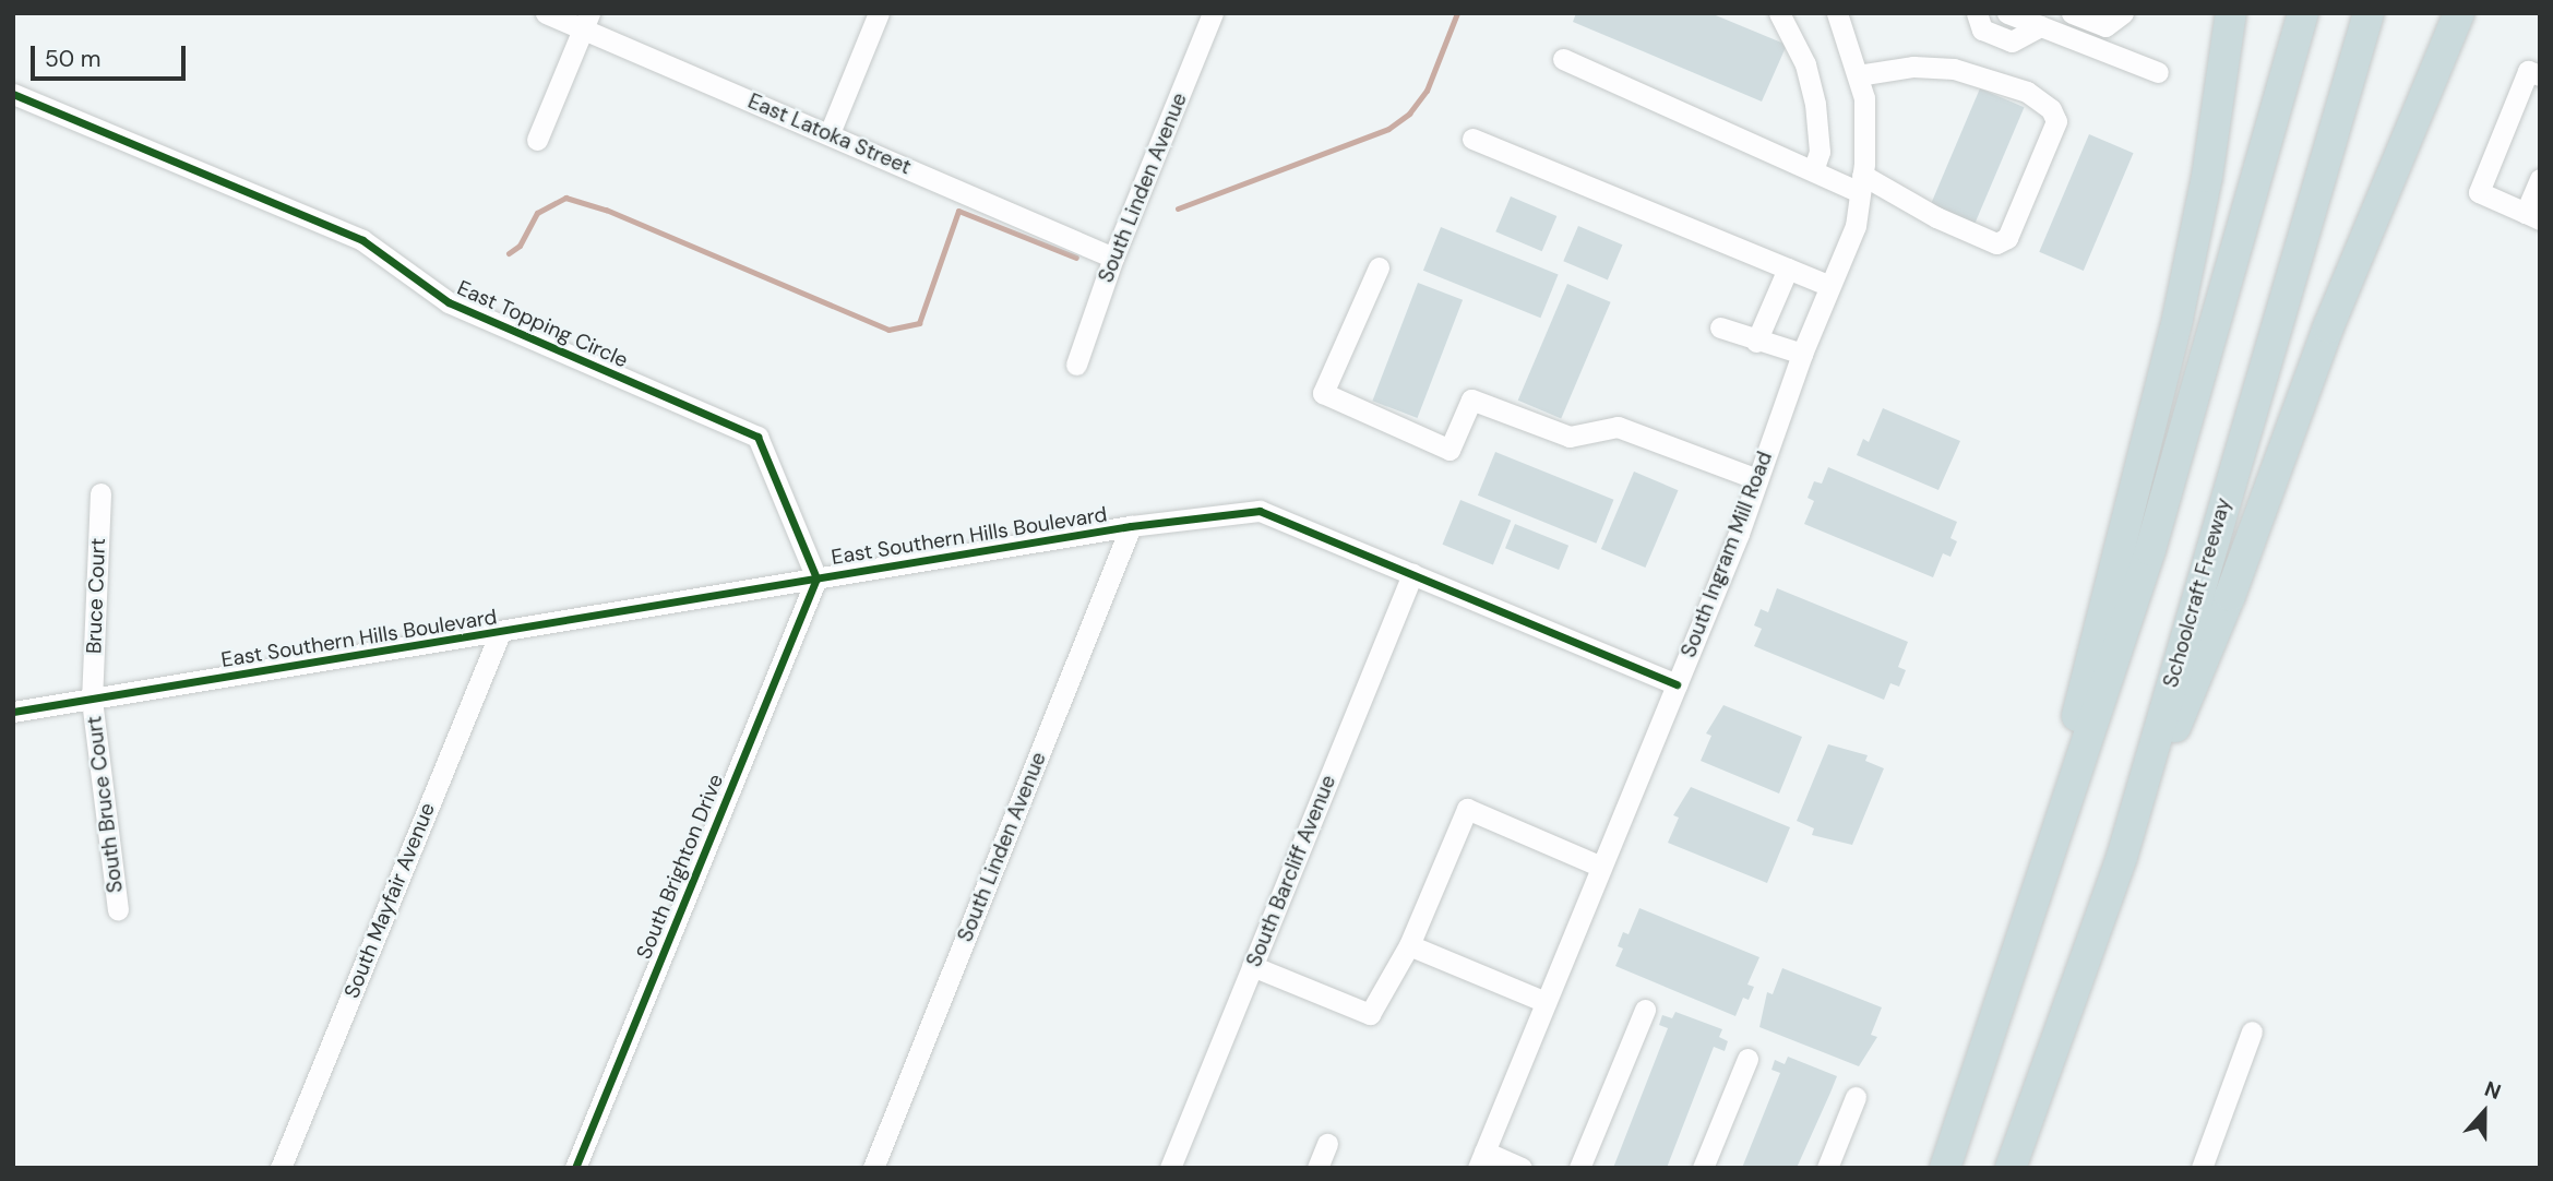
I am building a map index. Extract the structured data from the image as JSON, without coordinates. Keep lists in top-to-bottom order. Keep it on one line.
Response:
{"streets":{"highway":["Schoolcraft Freeway"],"street":["East Latoka Street","South Linden Avenue","East Topping Circle","East Southern Hills Boulevard","South Ingram Mill Road","Bruce Court","South Bruce Court","South Brighton Drive","South Barcliff Avenue","South Mayfair Avenue"]},"crossings":[["East Latoka Street","South Linden Avenue"],["South Linden Avenue","East Southern Hills Boulevard"],["East Topping Circle","East Southern Hills Boulevard"],["East Topping Circle","South Brighton Drive"],["East Southern Hills Boulevard","South Ingram Mill Road"],["East Southern Hills Boulevard","Bruce Court"],["East Southern Hills Boulevard","South Bruce Court"],["East Southern Hills Boulevard","South Brighton Drive"],["East Southern Hills Boulevard","South Barcliff Avenue"],["East Southern Hills Boulevard","South Mayfair Avenue"],["Bruce Court","South Bruce Court"]],"scale_bar":"50 m","north":"top"}
